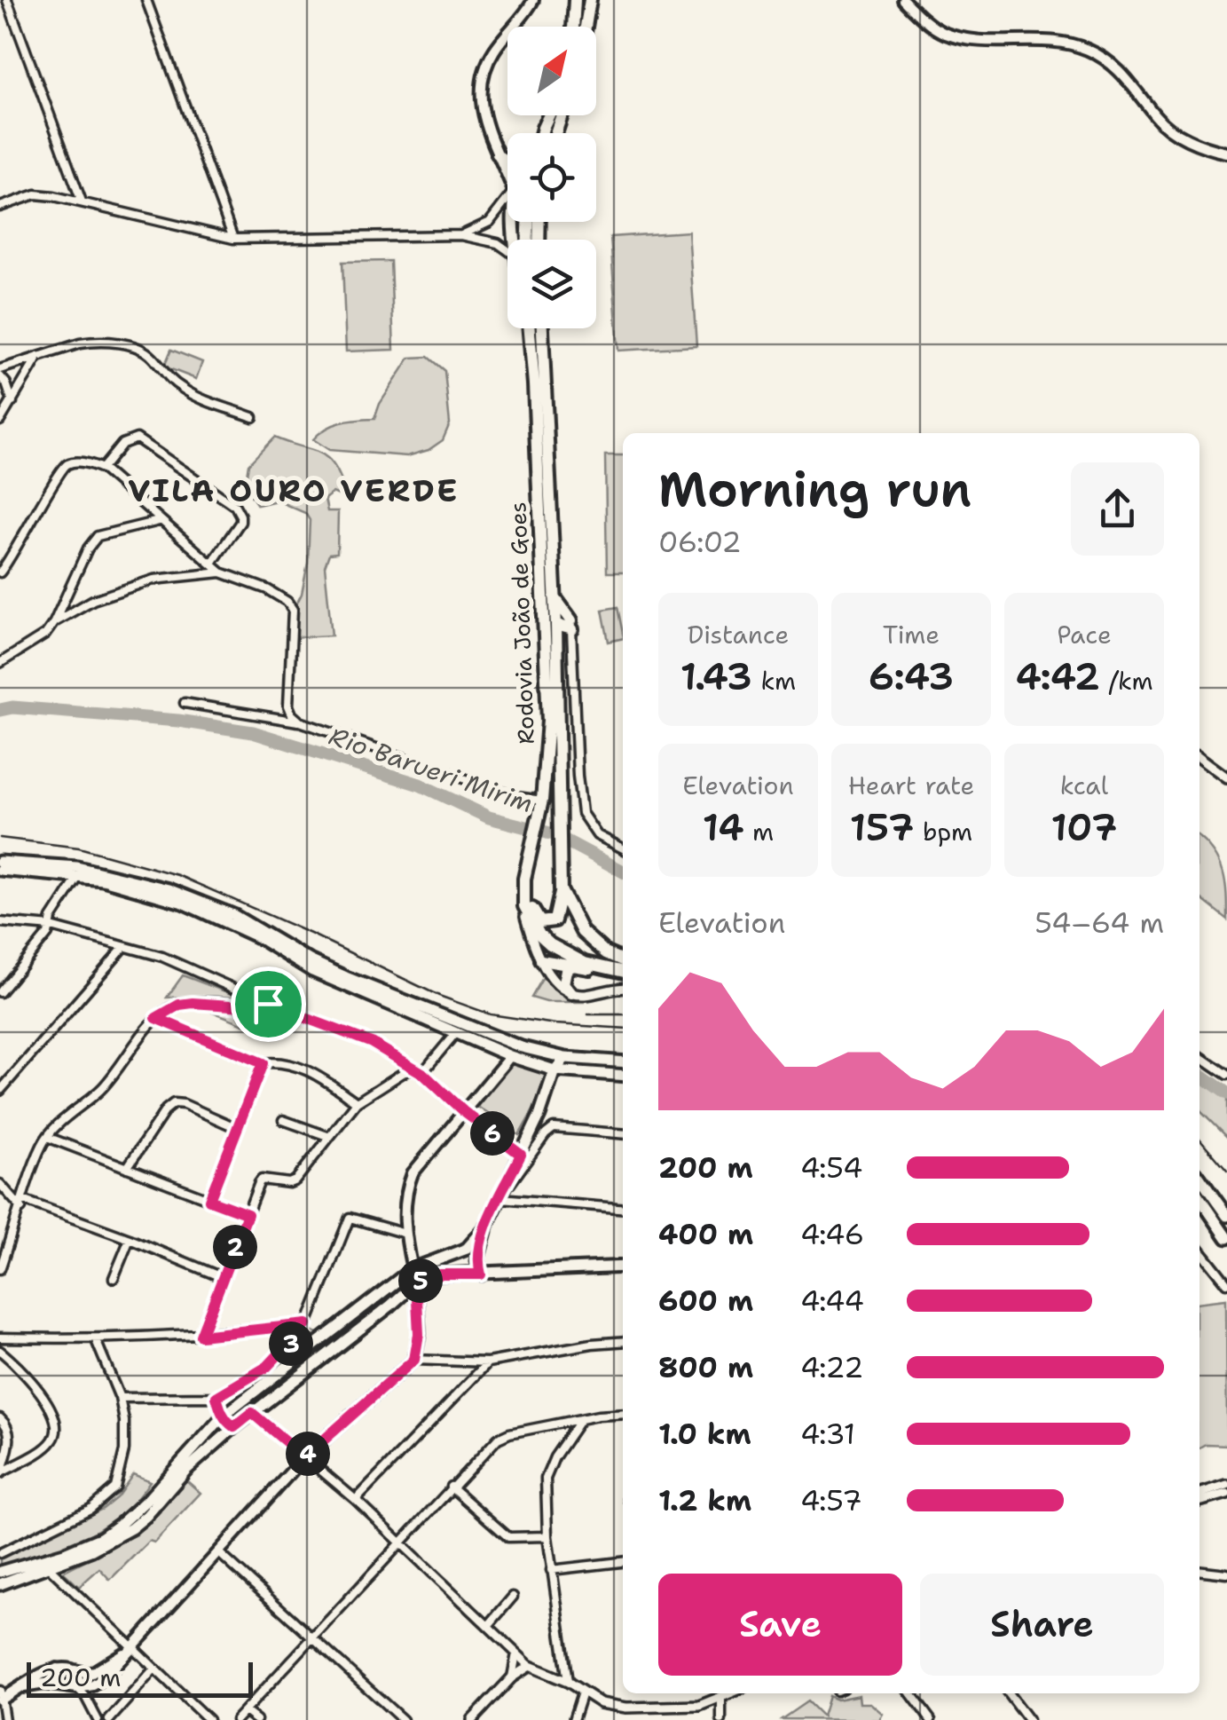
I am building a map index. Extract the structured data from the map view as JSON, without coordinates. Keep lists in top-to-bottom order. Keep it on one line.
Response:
{"streets":{"highway":["Rodovia João de Goes"]},"districts":["VILA OURO VERDE"],"water":["Rio Barueri Mirim"],"scale_bar":"200 m","north":"top right","page":{"heading":["Morning run","06:02"],"stats":[["Distance","1.43 km"],["Time","6:43"],["Pace","4:42 /km"],["Elevation","14 m"],["Heart rate","157 bpm"],["kcal","107"]],"chart":["Elevation","54–64 m"],"pins":["6","2","5","3","4"],"list":[{"name":"200 m","note":"4:54"},{"name":"400 m","note":"4:46"},{"name":"600 m","note":"4:44"},{"name":"800 m","note":"4:22"},{"name":"1.0 km","note":"4:31"},{"name":"1.2 km","note":"4:57"}],"buttons":["Save","Share"],"scale":"200 m"}}
